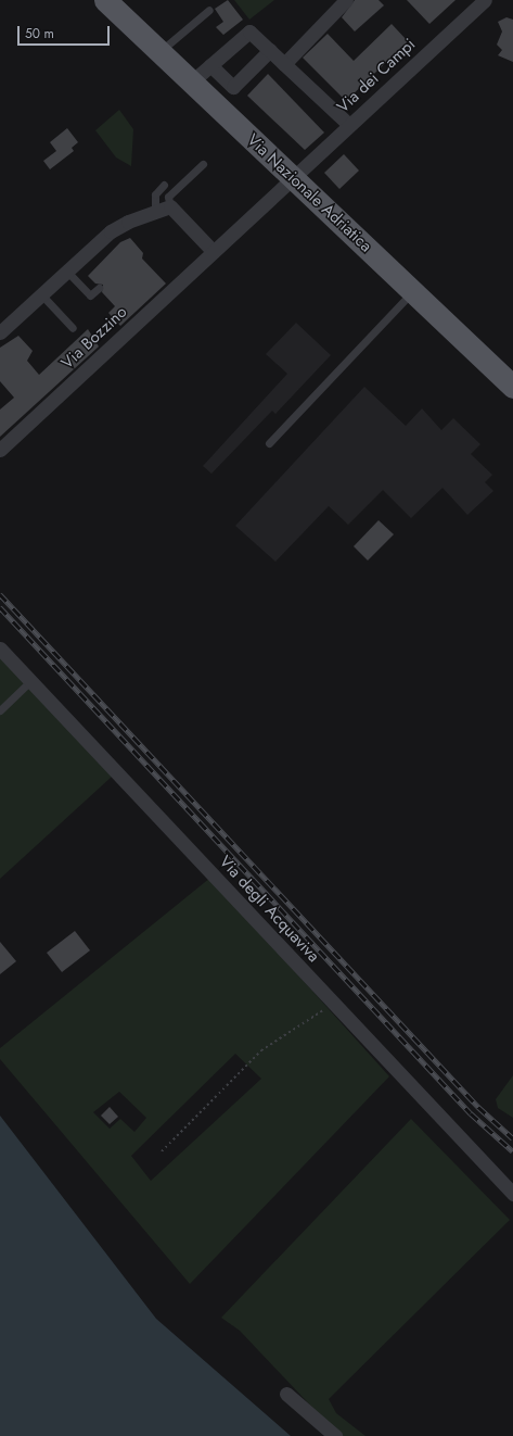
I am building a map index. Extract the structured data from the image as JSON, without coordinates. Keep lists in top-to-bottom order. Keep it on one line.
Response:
{"streets":{"main road":["Via Nazionale Adriatica"],"street":["Via dei Campi","Via Bozzino","Via degli Acquaviva"]},"crossings":[["Via dei Campi","Via Nazionale Adriatica"],["Via dei Campi","Via Bozzino"],["Via Nazionale Adriatica","Via Bozzino"]],"scale_bar":"50 m"}
